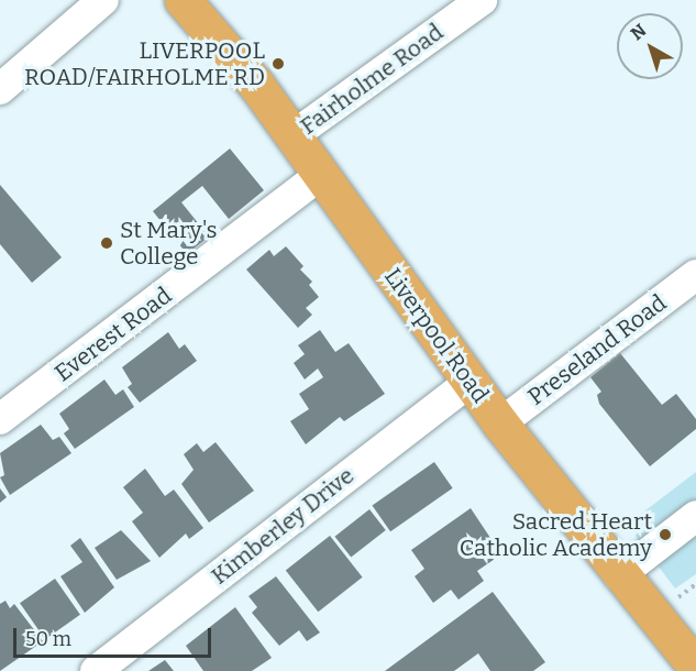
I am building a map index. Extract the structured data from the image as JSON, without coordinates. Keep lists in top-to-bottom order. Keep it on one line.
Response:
{"streets":{"highway":["Liverpool Road"],"street":["Fairholme Road","Everest Road","Preseland Road","Kimberley Drive"]},"crossings":[["Fairholme Road","Liverpool Road"],["Everest Road","Liverpool Road"],["Liverpool Road","Preseland Road"],["Liverpool Road","Kimberley Drive"]],"places":["LIVERPOOL ROAD/FAIRHOLME RD","St Mary's College","Sacred Heart Catholic Academy"],"scale_bar":"50 m","north":"top left"}
